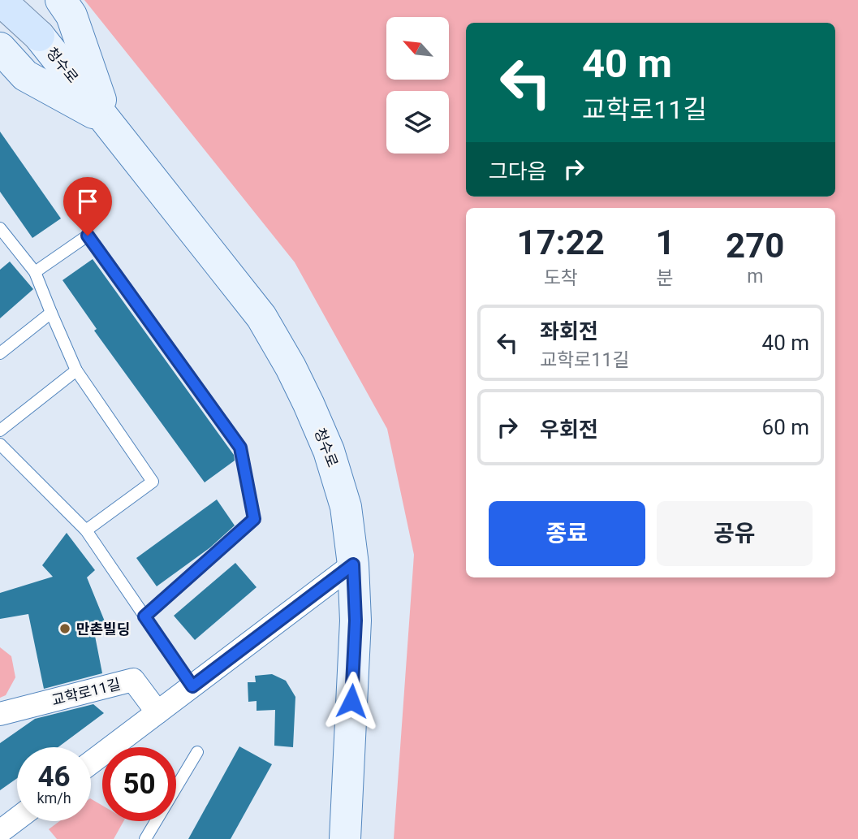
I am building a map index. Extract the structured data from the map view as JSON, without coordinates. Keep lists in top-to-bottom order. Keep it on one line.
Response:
{"streets":{"main road":["청수로"],"street":["교학로11길"]},"places":["만촌빌딩"],"north":"top left","page":{"turn":["40 m","교학로11길"],"then":"그다음","eta":["17:22","도착","1","분","270","m"],"list":[{"name":"좌회전","note":"교학로11길","value":"40 m"},{"name":"우회전","value":"60 m"}],"buttons":["종료","공유"],"speed":"46 km/h","limit":"50"}}
